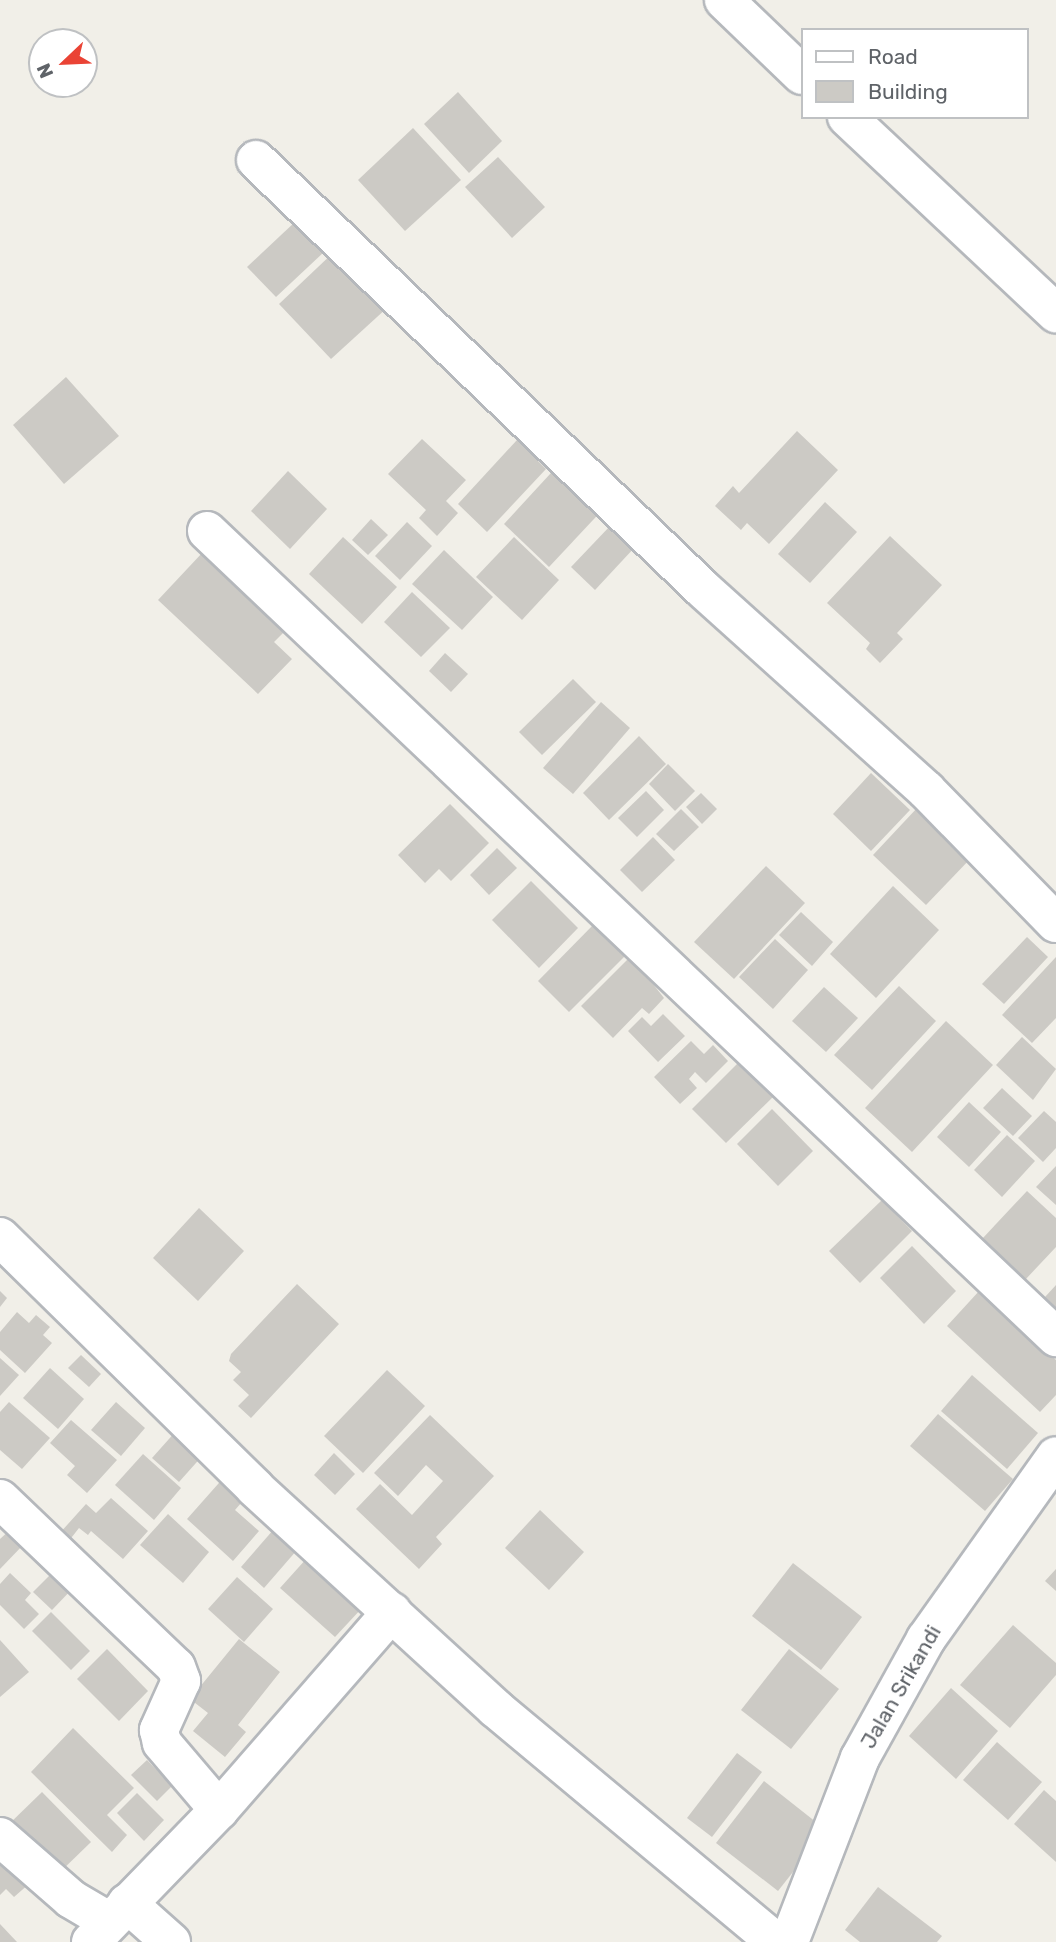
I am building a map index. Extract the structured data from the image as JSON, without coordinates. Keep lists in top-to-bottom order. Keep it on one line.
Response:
{"streets":{"street":["Jalan Srikandi"]},"legend":["Road","Building"],"north":"bottom left"}
